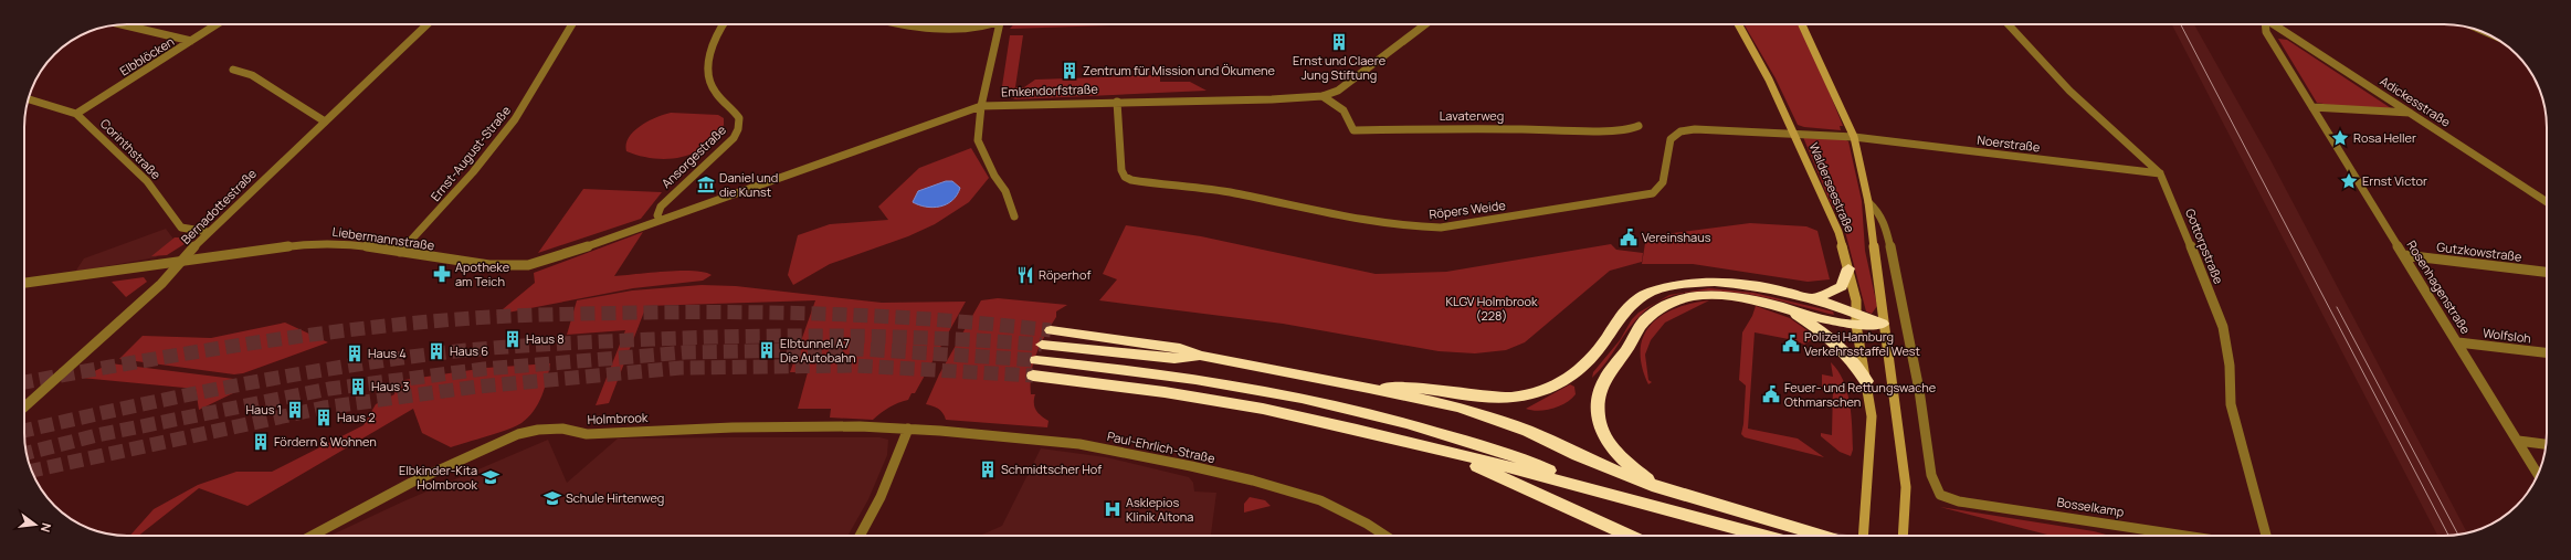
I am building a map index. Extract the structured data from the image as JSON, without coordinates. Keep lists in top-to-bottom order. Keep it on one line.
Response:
{"streets":{"main road":["Walderseestraße"],"street":["Elbblöcken","Emkendorfstraße","Adickesstraße","Lavaterweg","Noerstraße","Corinthstraße","Ernst-August-Straße","Ansorgestraße","Bernadottestraße","Röpers Weide","Liebermannstraße","Gottorpstraße","Gutzkowstraße","Rosenhagenstraße","Wolfsloh","Holmbrook","Paul-Ehrlich-Straße","Bosselkamp"]},"crossings":[["Elbblöcken","Corinthstraße"],["Emkendorfstraße","Lavaterweg"],["Emkendorfstraße","Ansorgestraße"],["Emkendorfstraße","Röpers Weide"],["Emkendorfstraße","Liebermannstraße"],["Noerstraße","Walderseestraße"],["Noerstraße","Gottorpstraße"],["Corinthstraße","Bernadottestraße"],["Ernst-August-Straße","Liebermannstraße"],["Ansorgestraße","Liebermannstraße"],["Walderseestraße","Röpers Weide"],["Walderseestraße","Bosselkamp"],["Bernadottestraße","Liebermannstraße"],["Gutzkowstraße","Rosenhagenstraße"],["Rosenhagenstraße","Wolfsloh"],["Holmbrook","Paul-Ehrlich-Straße"]],"parks":["KLGV Holmbrook (228)"],"places":{"building":["Ernst und Claere Jung Stiftung","Zentrum für Mission und Ökumene","Haus 8","Elbtunnel A7 Die Autobahn","Haus 6","Haus 4","Haus 3","Haus 1","Haus 2","Fördern & Wohnen","Schmidtscher Hof"],"place":["Rosa Heller","Ernst Victor"],"museum":["Daniel und die Kunst"],"public building":["Vereinshaus","Polizei Hamburg Verkehrsstaffel West","Feuer- und Rettungswache Othmarschen"],"pharmacy":["Apotheke am Teich"],"restaurant":["Röperhof"],"school or university":["Elbkinder-Kita Holmbrook","Schule Hirtenweg"],"hospital":["Asklepios Klinik Altona"]},"north":"right"}
